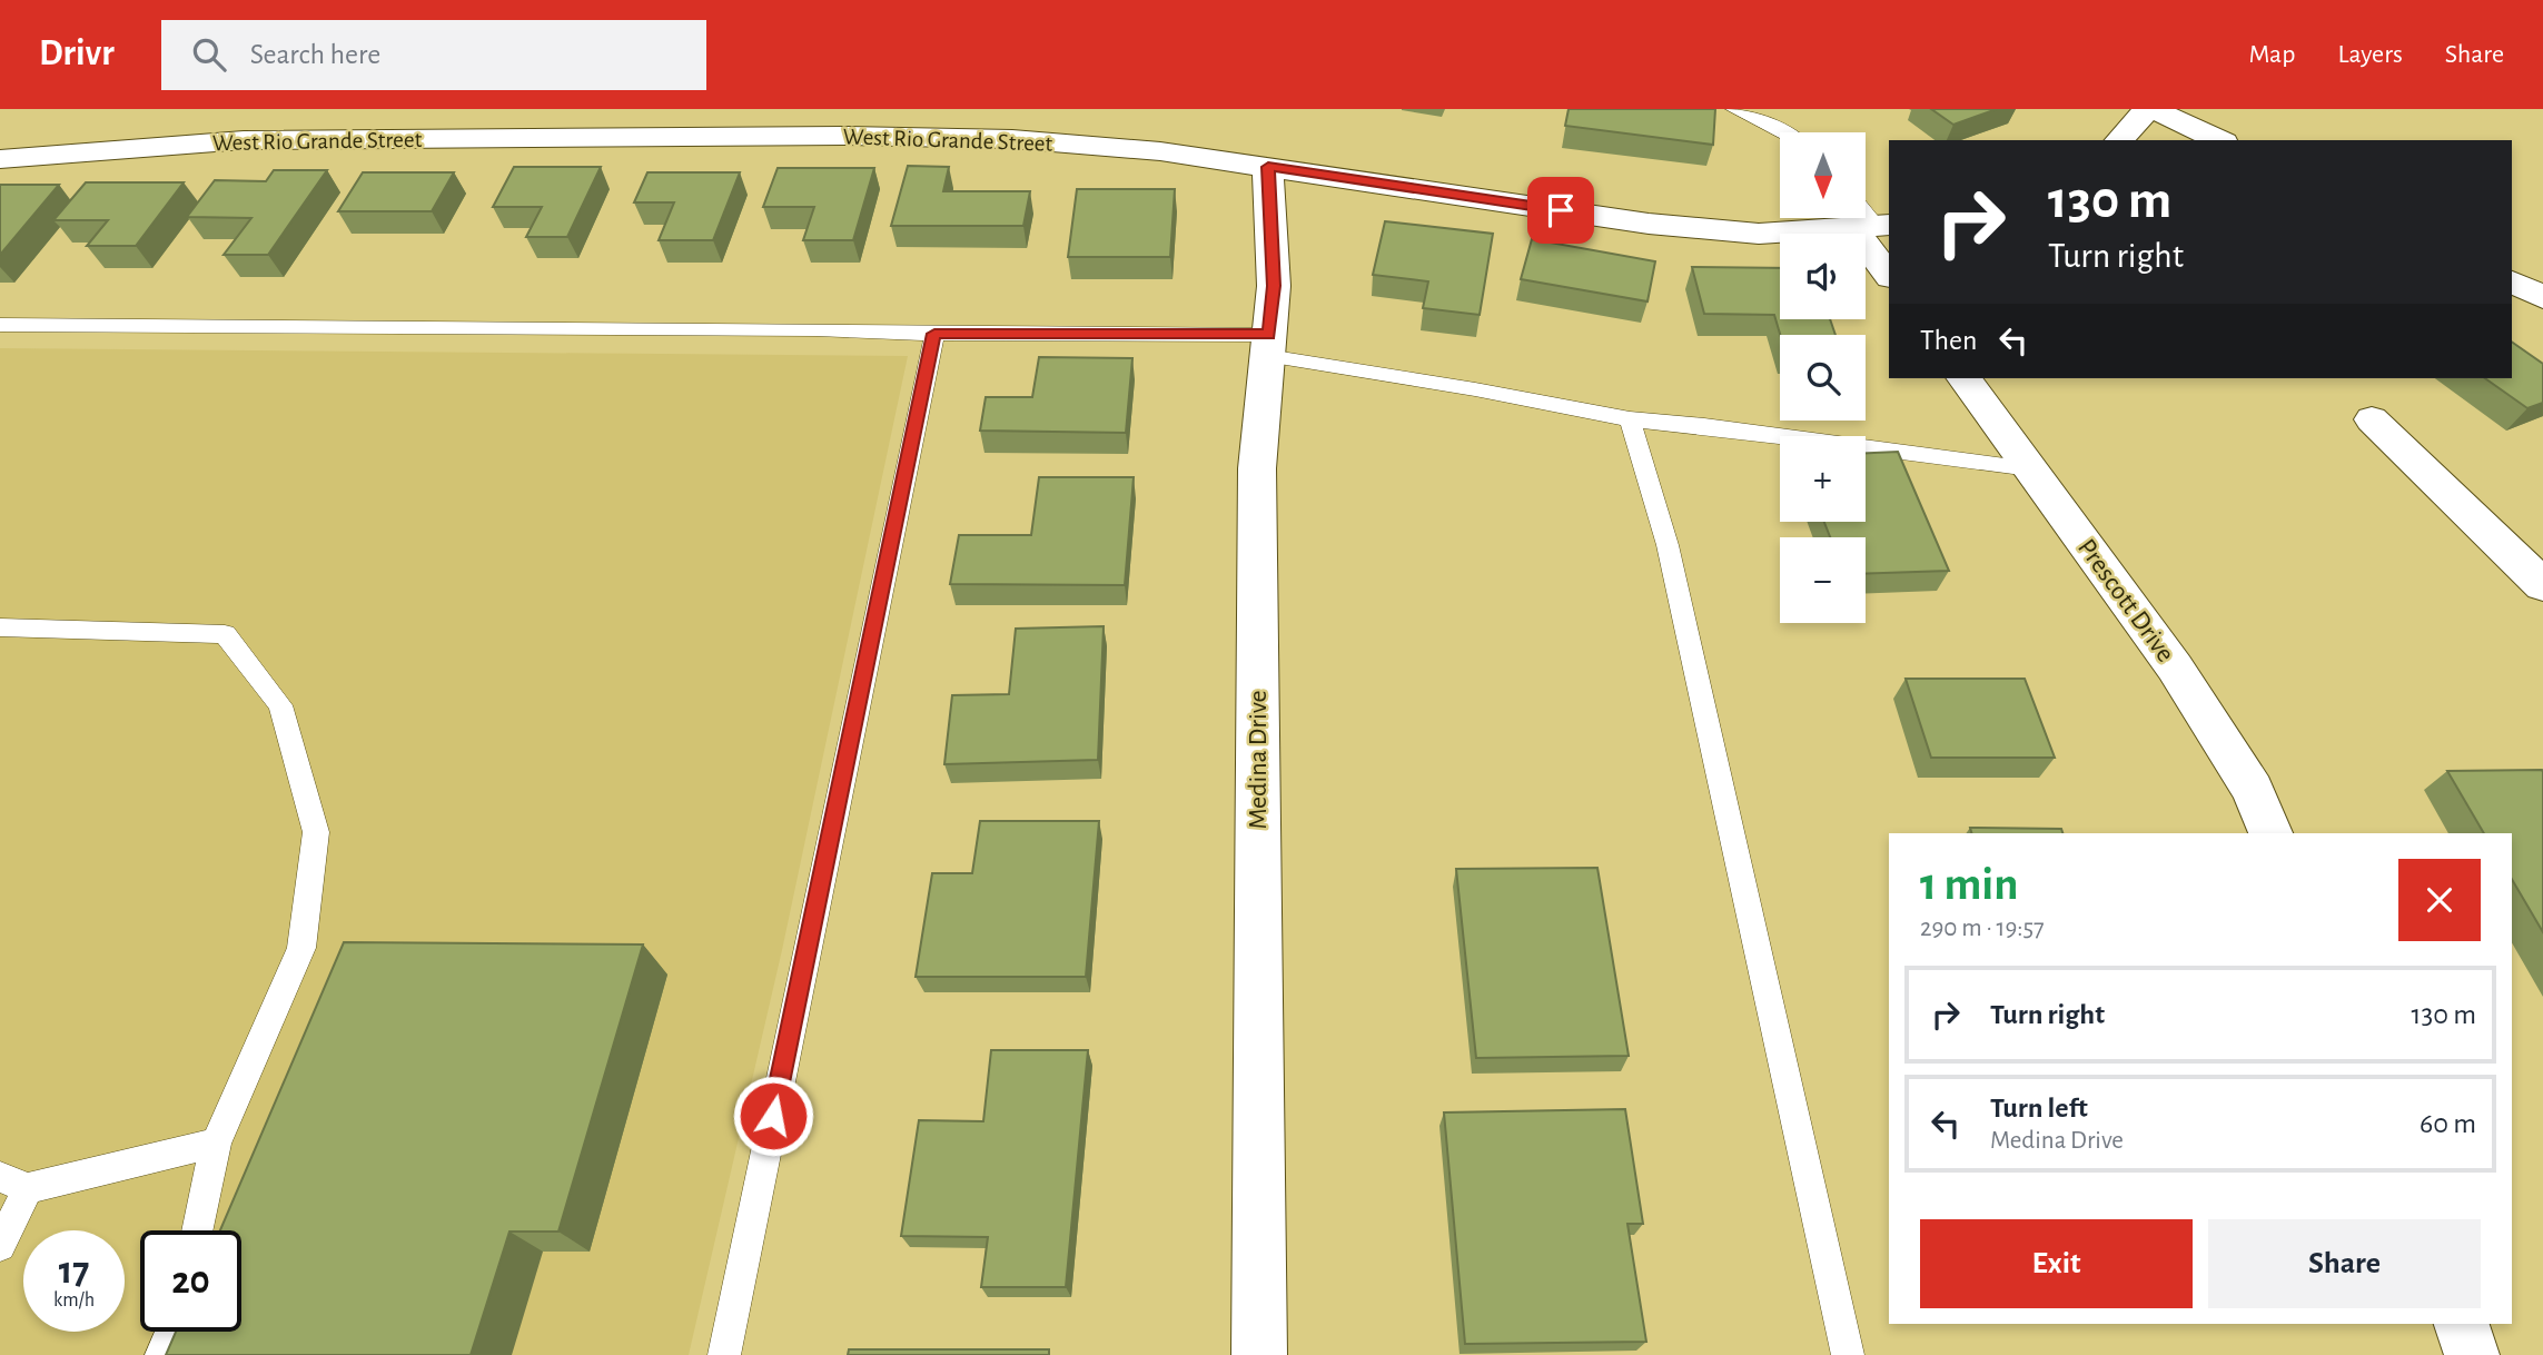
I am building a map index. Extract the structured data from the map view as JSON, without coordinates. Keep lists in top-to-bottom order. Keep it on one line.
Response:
{"streets":{"street":["West Rio Grande Street","Prescott Drive","Medina Drive"]},"crossings":[["West Rio Grande Street","Medina Drive"]],"north":"bottom","page":{"header":"Drivr","search":"Search here","nav":["Map","Layers","Share"],"map_buttons":["+","−"],"turn":["130 m","Turn right"],"then":"Then","heading":["1 min","290 m · 19:57"],"list":[{"name":"Turn right","value":"130 m"},{"name":"Turn left","note":"Medina Drive","value":"60 m"}],"buttons":["Exit","Share"],"speed":"17 km/h","limit":"20"}}
